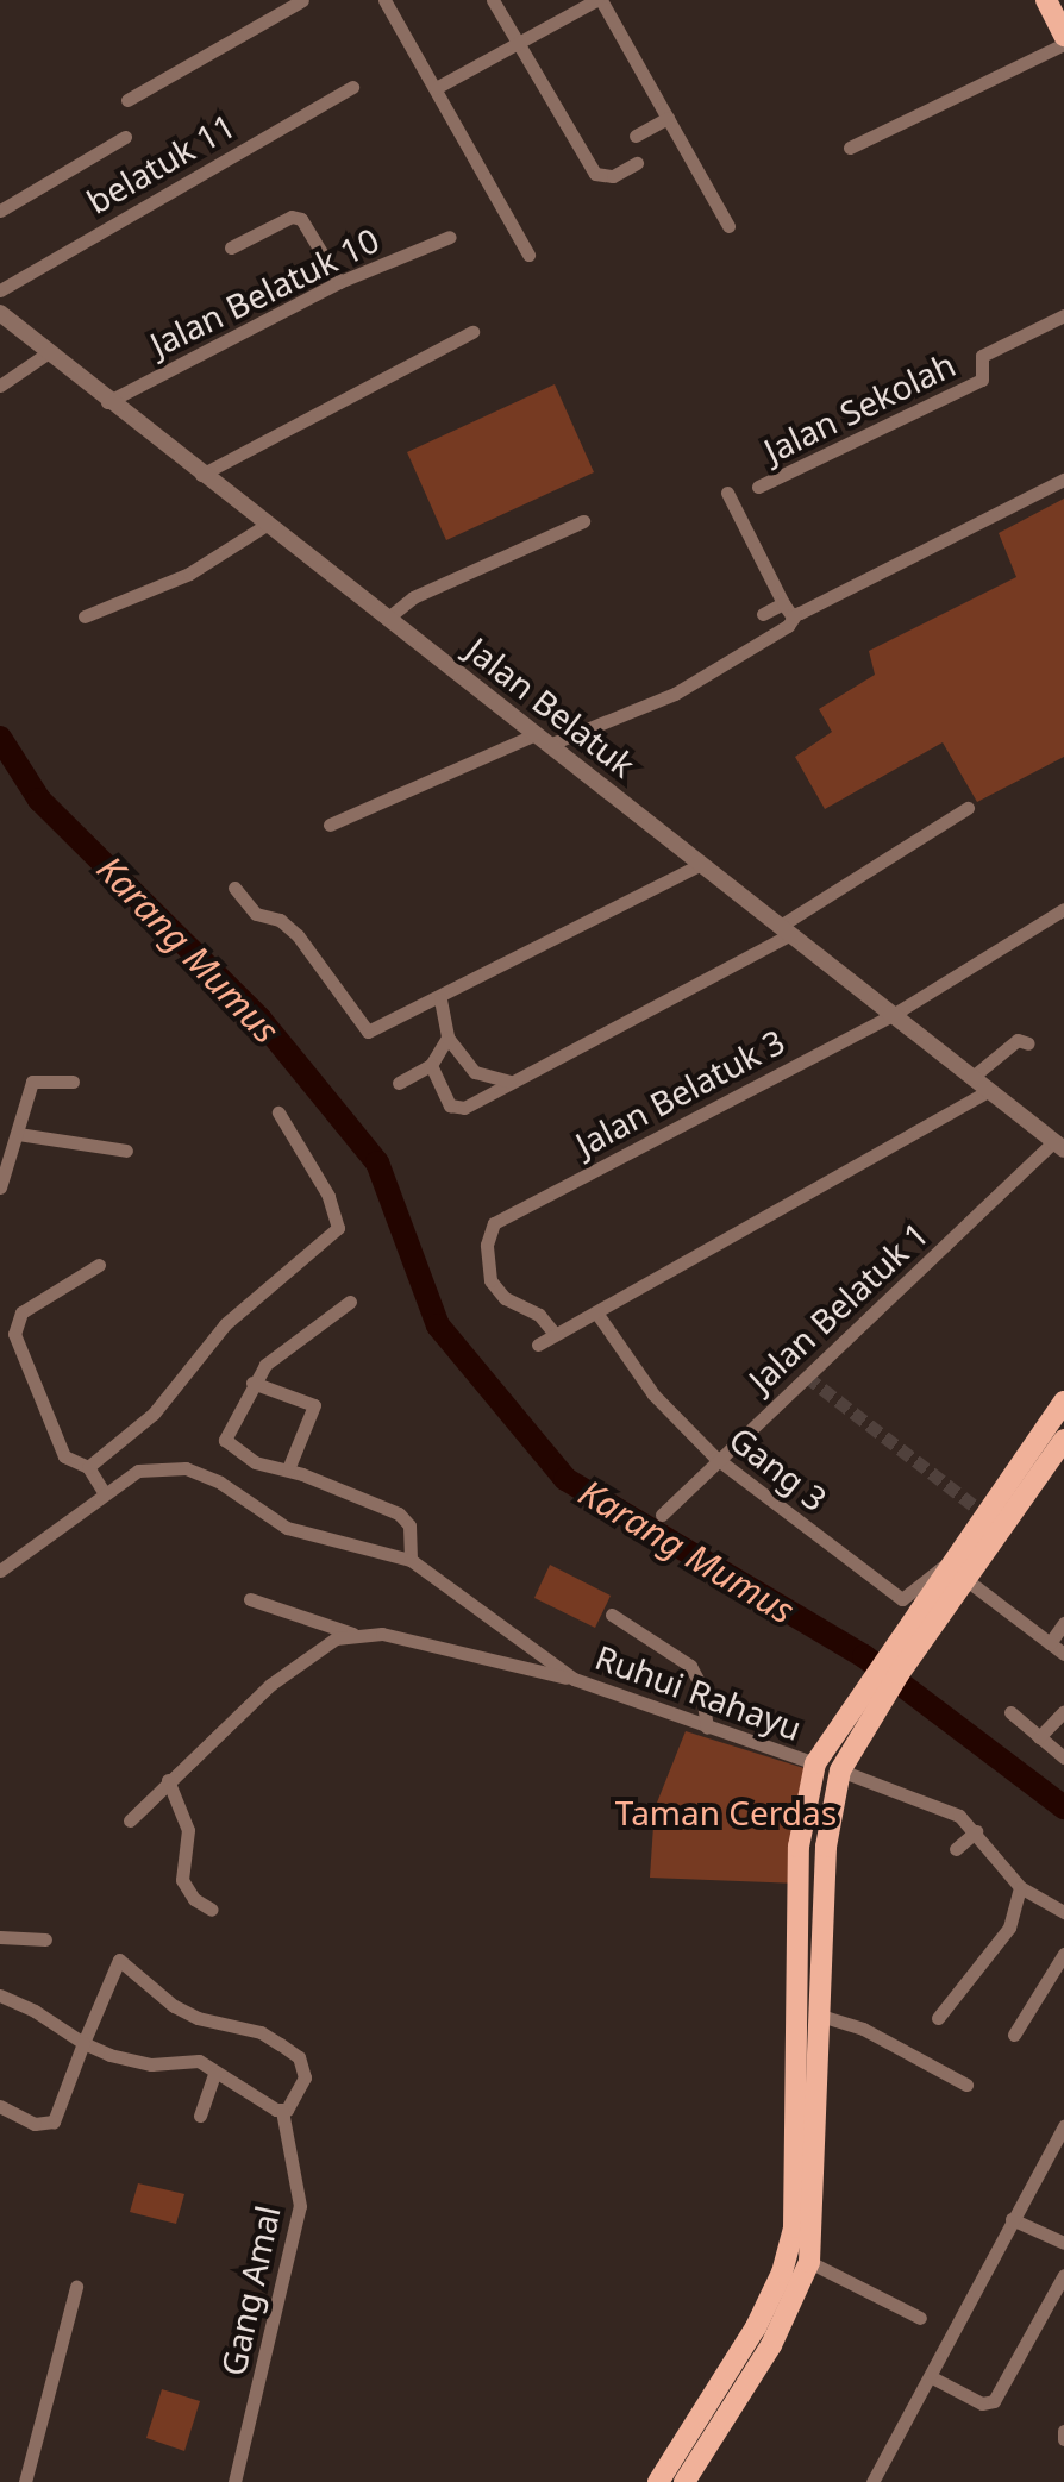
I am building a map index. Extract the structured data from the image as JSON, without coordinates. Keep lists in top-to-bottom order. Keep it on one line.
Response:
{"streets":{"street":["belatuk 11","Jalan Belatuk 10","Jalan Sekolah","Jalan Belatuk","Jalan Belatuk 3","Jalan Belatuk 1","Gang 3","Ruhui Rahayu","Gang Amal"]},"crossings":[["Jalan Belatuk 10","Jalan Belatuk"],["Jalan Belatuk","Jalan Belatuk 3"],["Jalan Belatuk","Jalan Belatuk 1"],["Jalan Belatuk 1","Gang 3"]],"water":["Karang Mumus"],"parks":["Taman Cerdas"]}
